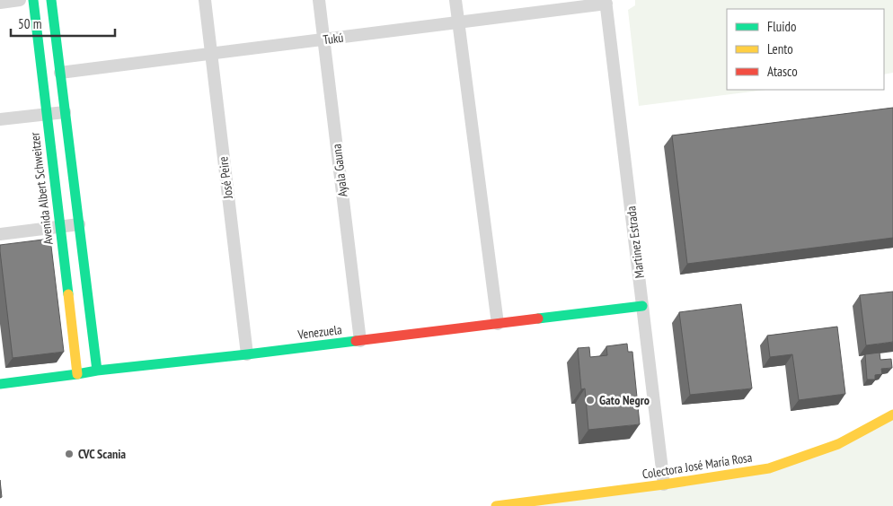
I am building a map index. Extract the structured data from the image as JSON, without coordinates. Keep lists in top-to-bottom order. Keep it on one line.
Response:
{"streets":{"street":["Tukú","Ayala Gauna","José Peire","Avenida Albert Schweitzer","Martinez Estrada","Venezuela","Colectora José María Rosa"]},"crossings":[["Tukú","Ayala Gauna"],["Tukú","José Peire"],["Tukú","Martinez Estrada"],["Ayala Gauna","Venezuela"],["José Peire","Venezuela"],["Avenida Albert Schweitzer","Venezuela"],["Martinez Estrada","Venezuela"],["Martinez Estrada","Colectora José María Rosa"]],"places":["Gato Negro","CVC Scania"],"legend":["Fluido","Lento","Atasco"],"scale_bar":"50 m"}
